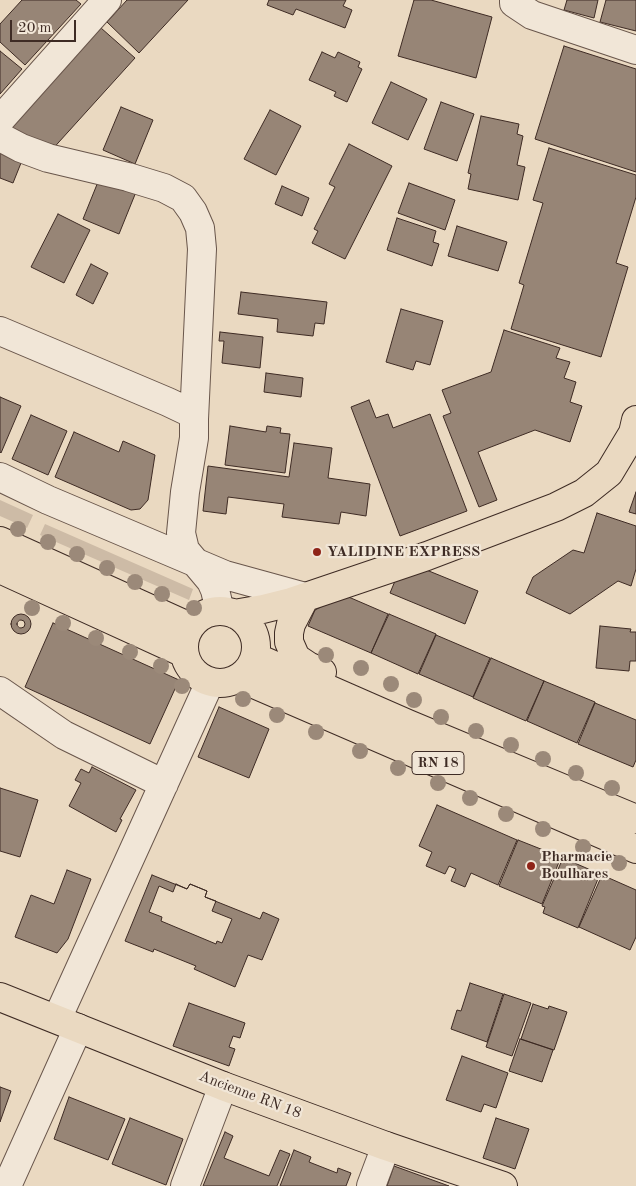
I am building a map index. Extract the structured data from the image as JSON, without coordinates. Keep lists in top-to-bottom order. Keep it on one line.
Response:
{"streets":{"main road":["RN 18","Ancienne RN 18"]},"places":["YALIDINE EXPRESS","Pharmacie Boulhares"],"scale_bar":"20 m"}
